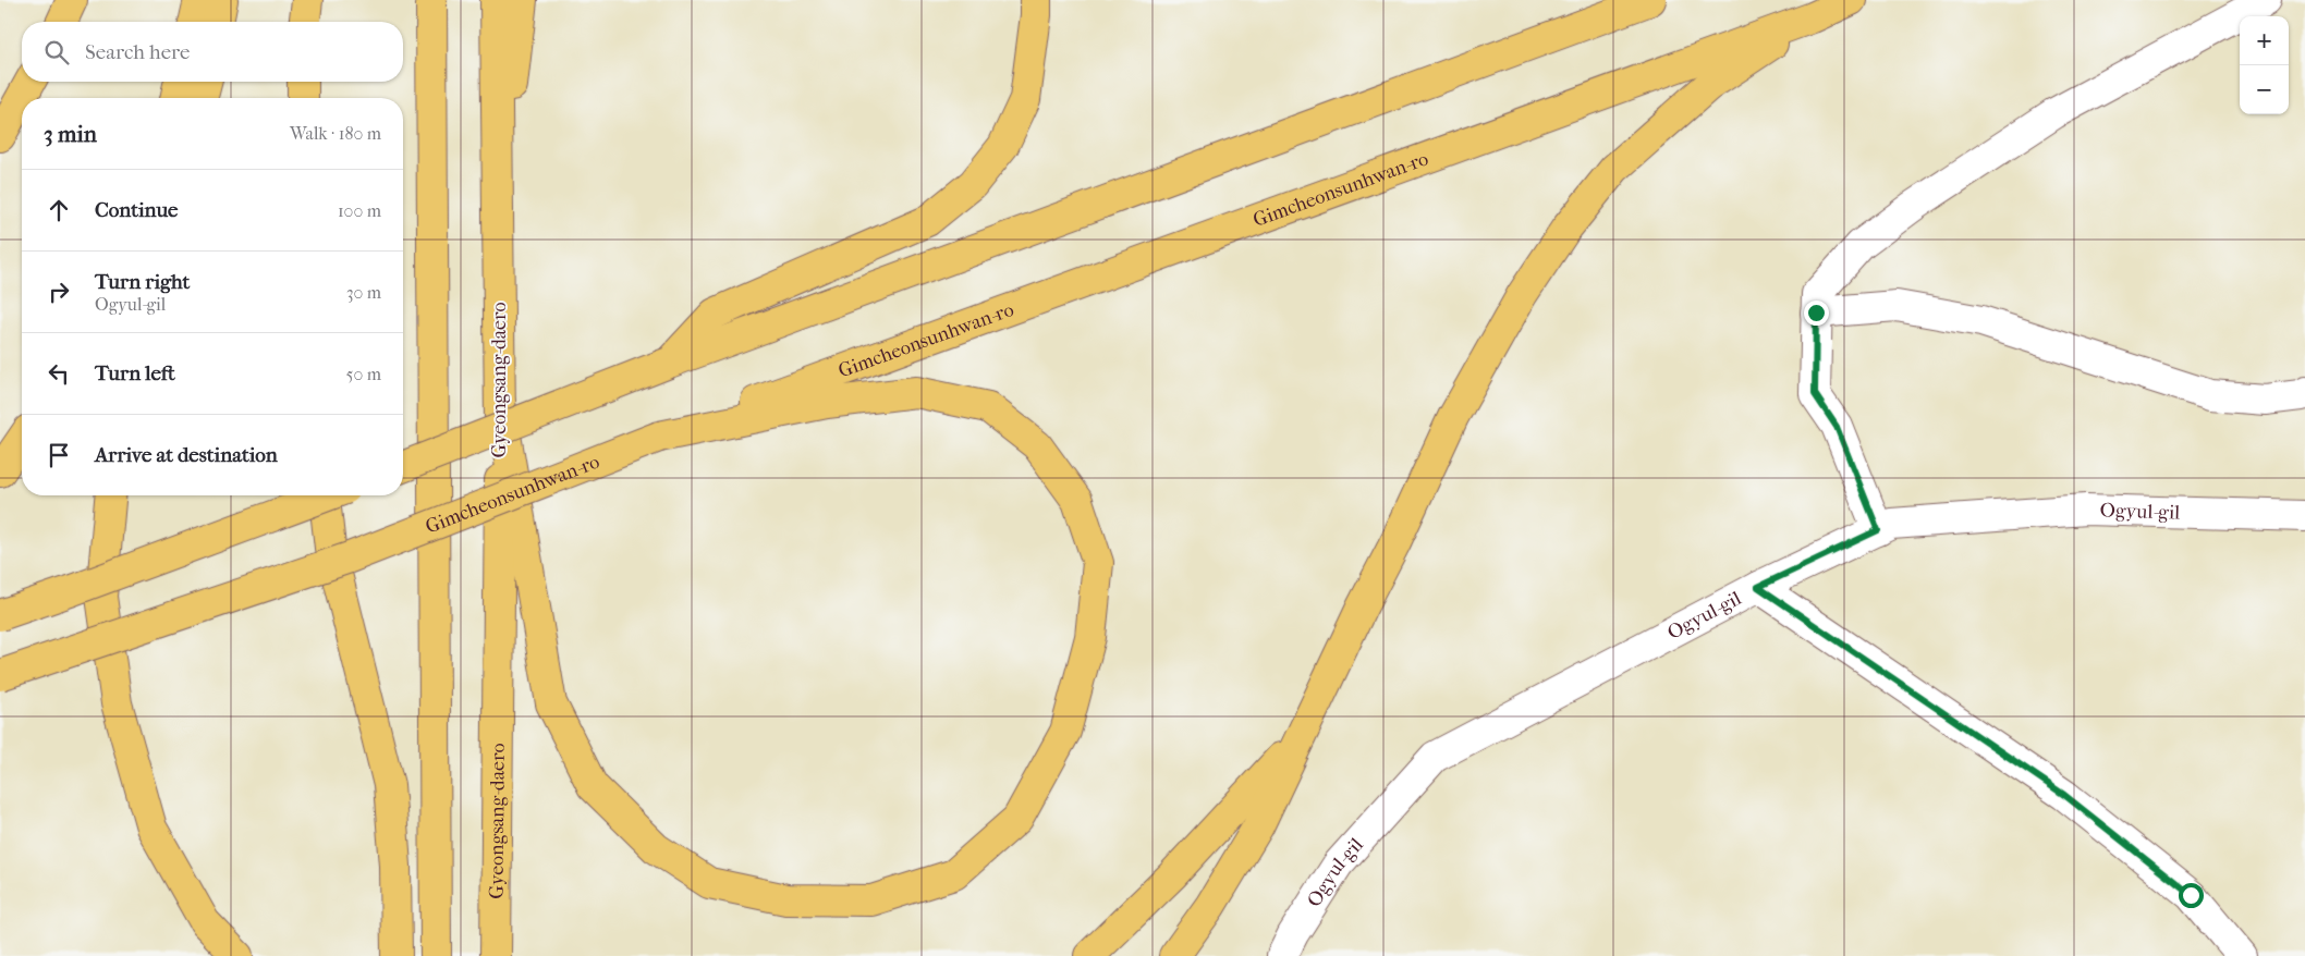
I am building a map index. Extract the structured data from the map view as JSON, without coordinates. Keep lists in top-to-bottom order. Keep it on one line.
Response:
{"streets":{"highway":["Gimcheonsunhwan-ro","Gyeongsang-daero"],"street":["Ogyul-gil"]},"page":{"map_buttons":["+","−"],"search":"Search here","heading":["3 min","Walk · 180 m"],"list":[["Continue","100 m"],["Turn right","Ogyul-gil","30 m"],["Turn left","50 m"],"Arrive at destination"]}}
